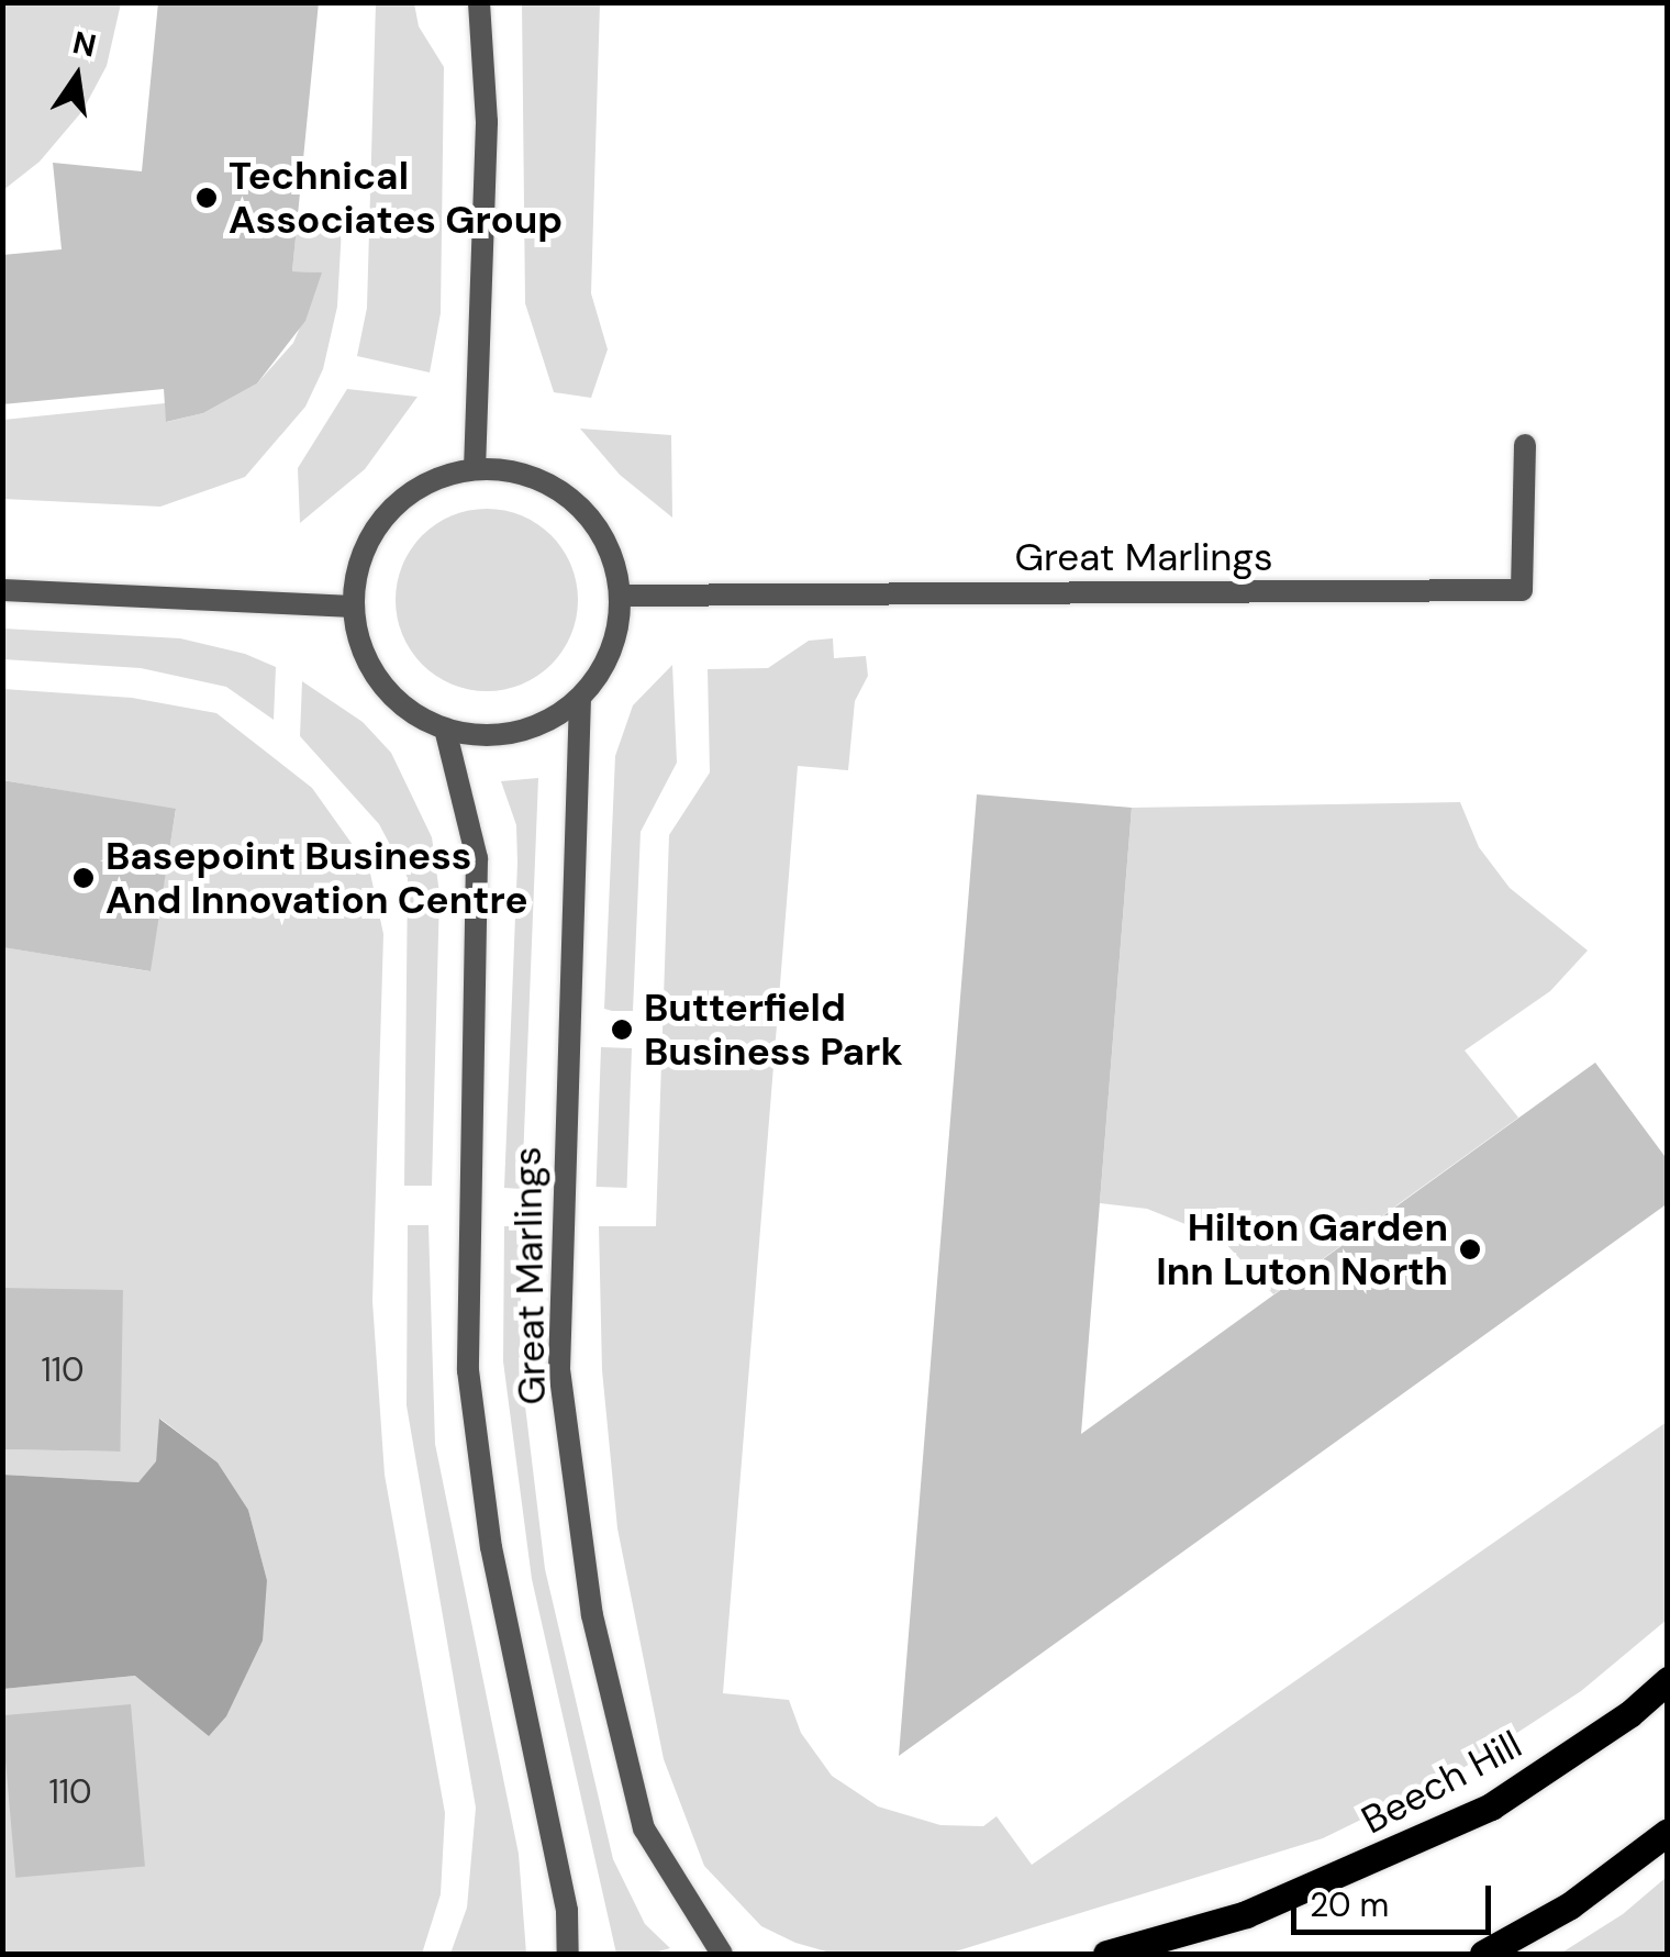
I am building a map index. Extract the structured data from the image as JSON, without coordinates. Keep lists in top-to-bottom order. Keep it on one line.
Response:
{"streets":{"main road":["Beech Hill"],"street":["Great Marlings"]},"places":["Technical Associates Group","Basepoint Business And Innovation Centre","Butterfield Business Park","Hilton Garden Inn Luton North"],"house_numbers":["110","110"],"scale_bar":"20 m","north":"top"}
